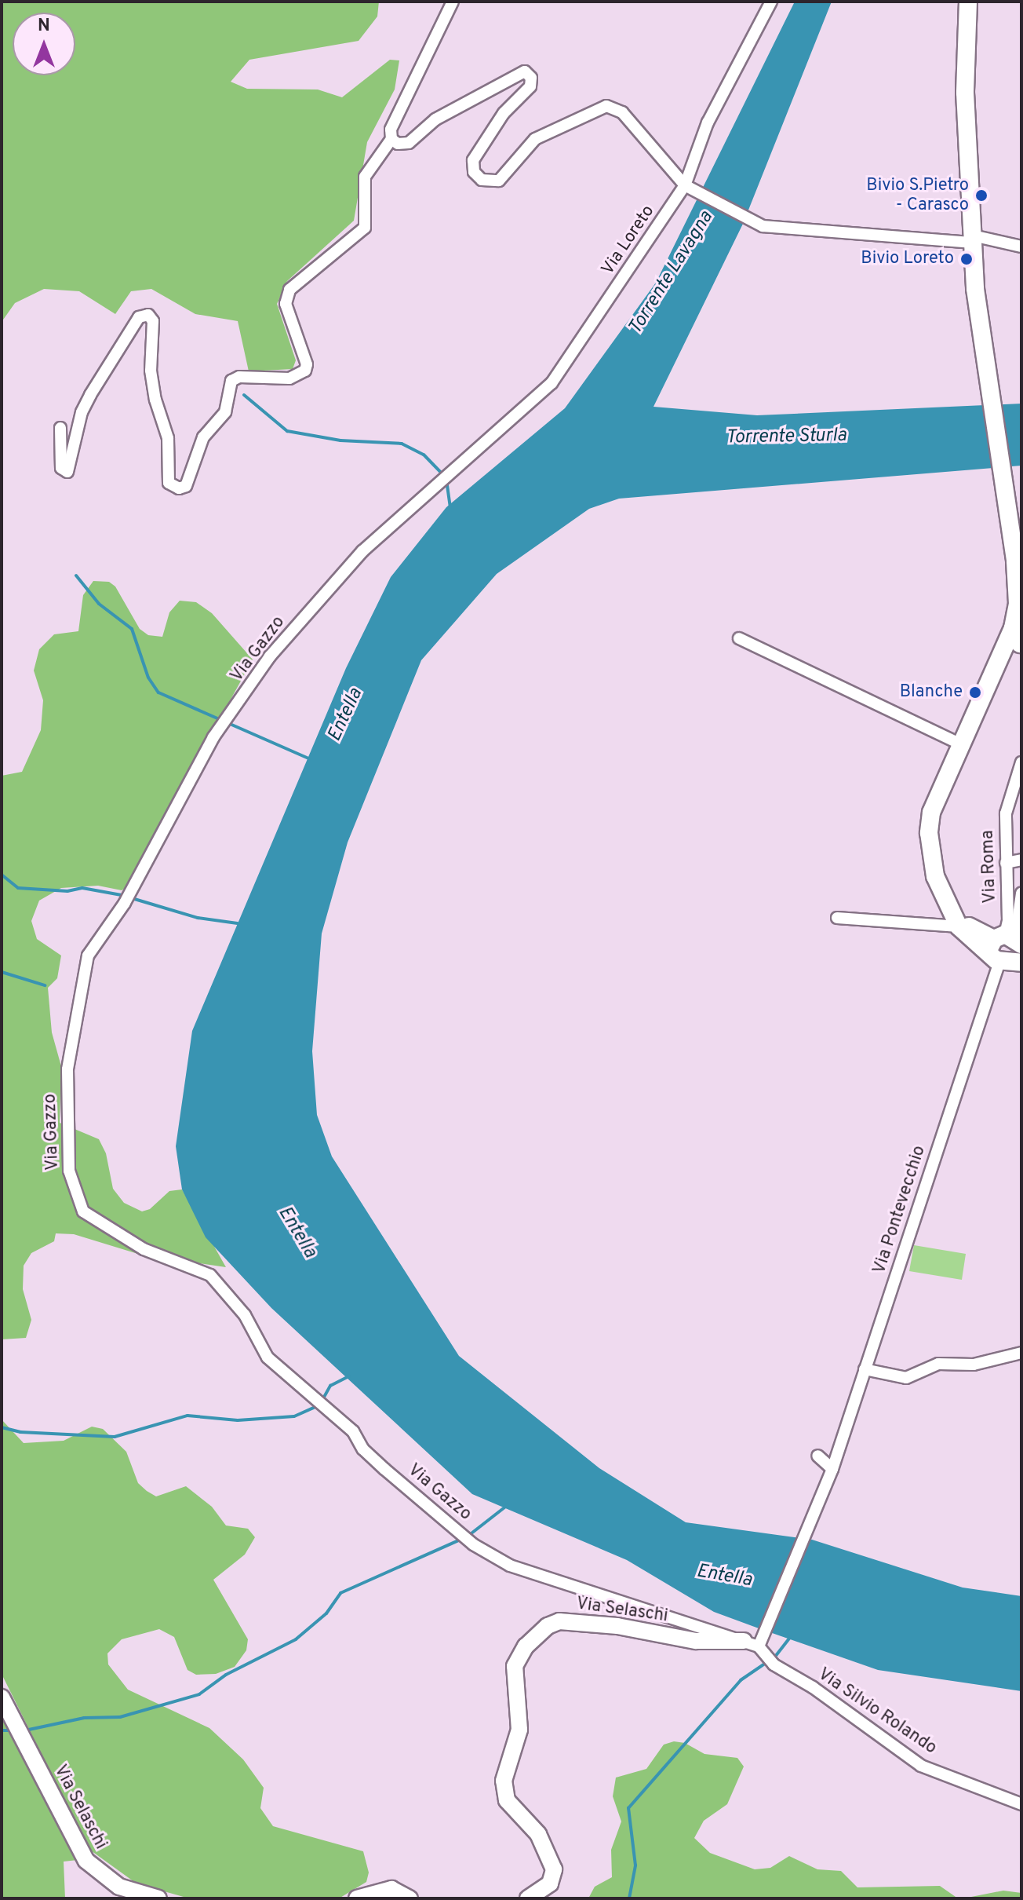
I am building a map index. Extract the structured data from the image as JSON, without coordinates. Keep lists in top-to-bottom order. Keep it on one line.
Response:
{"streets":{"street":["Via Loreto","Via Gazzo","Via Roma","Via Pontevecchio","Via Selaschi","Via Silvio Rolando"]},"crossings":[["Via Loreto","Via Gazzo"],["Via Gazzo","Via Pontevecchio"],["Via Gazzo","Via Selaschi"],["Via Gazzo","Via Silvio Rolando"],["Via Roma","Via Pontevecchio"],["Via Pontevecchio","Via Selaschi"],["Via Pontevecchio","Via Silvio Rolando"],["Via Selaschi","Via Silvio Rolando"]],"water":["Torrente Lavagna","Torrente Sturla","Entella"],"places":["Bivio S.Pietro - Carasco","Bivio Loreto","Blanche"],"north":"top"}
